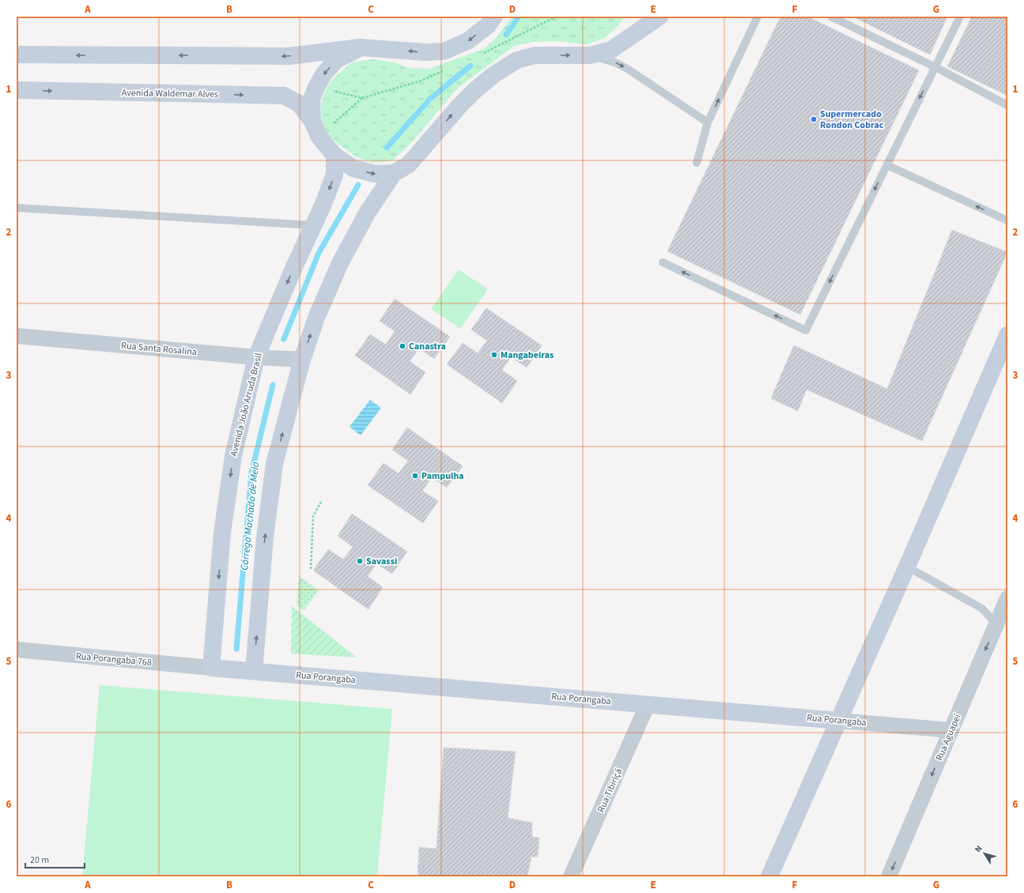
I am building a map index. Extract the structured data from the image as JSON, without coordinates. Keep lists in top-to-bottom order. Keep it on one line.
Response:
{"streets":{"street":["Avenida Waldemar Alves","Rua Santa Rosalina","Avenida João Arruda Brasil","Rua Porangaba 768","Rua Porangaba","Rua Aguapeí","Rua Tibiriçá"]},"crossings":[["Avenida Waldemar Alves","Avenida João Arruda Brasil"],["Rua Santa Rosalina","Avenida João Arruda Brasil"],["Avenida João Arruda Brasil","Rua Porangaba 768"],["Avenida João Arruda Brasil","Rua Porangaba"],["Rua Porangaba 768","Rua Porangaba"],["Rua Porangaba","Rua Aguapeí"],["Rua Porangaba","Rua Tibiriçá"]],"water":["Córrego Machado de Melo"],"places":["Supermercado Rondon Cobrac","Canastra","Mangabeiras","Pampulha","Savassi"],"scale_bar":"20 m","north":"top left","grid":{"columns":["A","B","C","D","E","F","G"],"rows":["1","2","3","4","5","6"]}}
